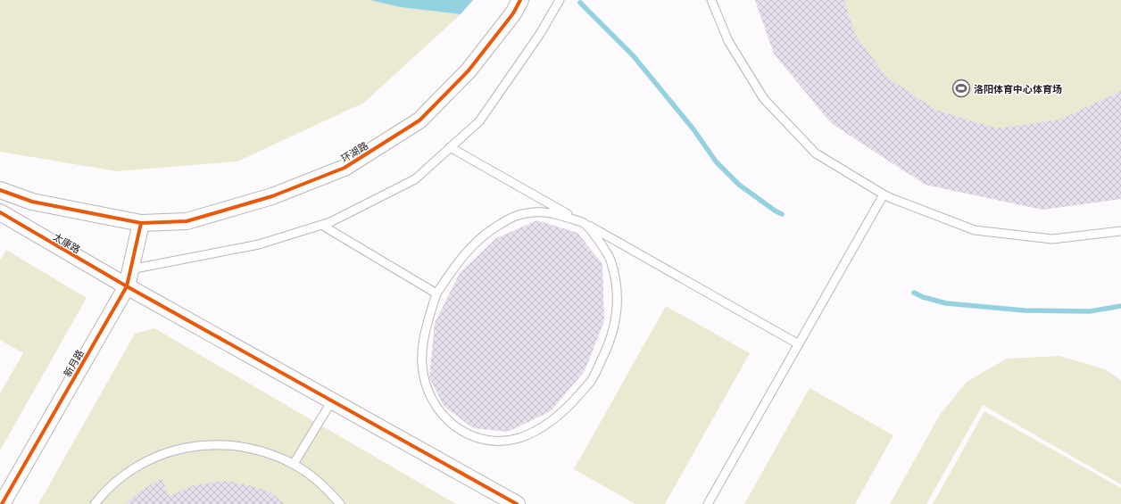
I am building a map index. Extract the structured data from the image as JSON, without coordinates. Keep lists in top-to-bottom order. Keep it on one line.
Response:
{"streets":{"street":["环湖路","太康路","新月路"]},"crossings":[["环湖路","新月路"],["太康路","新月路"]],"places":{"sports":["洛阳体育中心体育场"]}}
